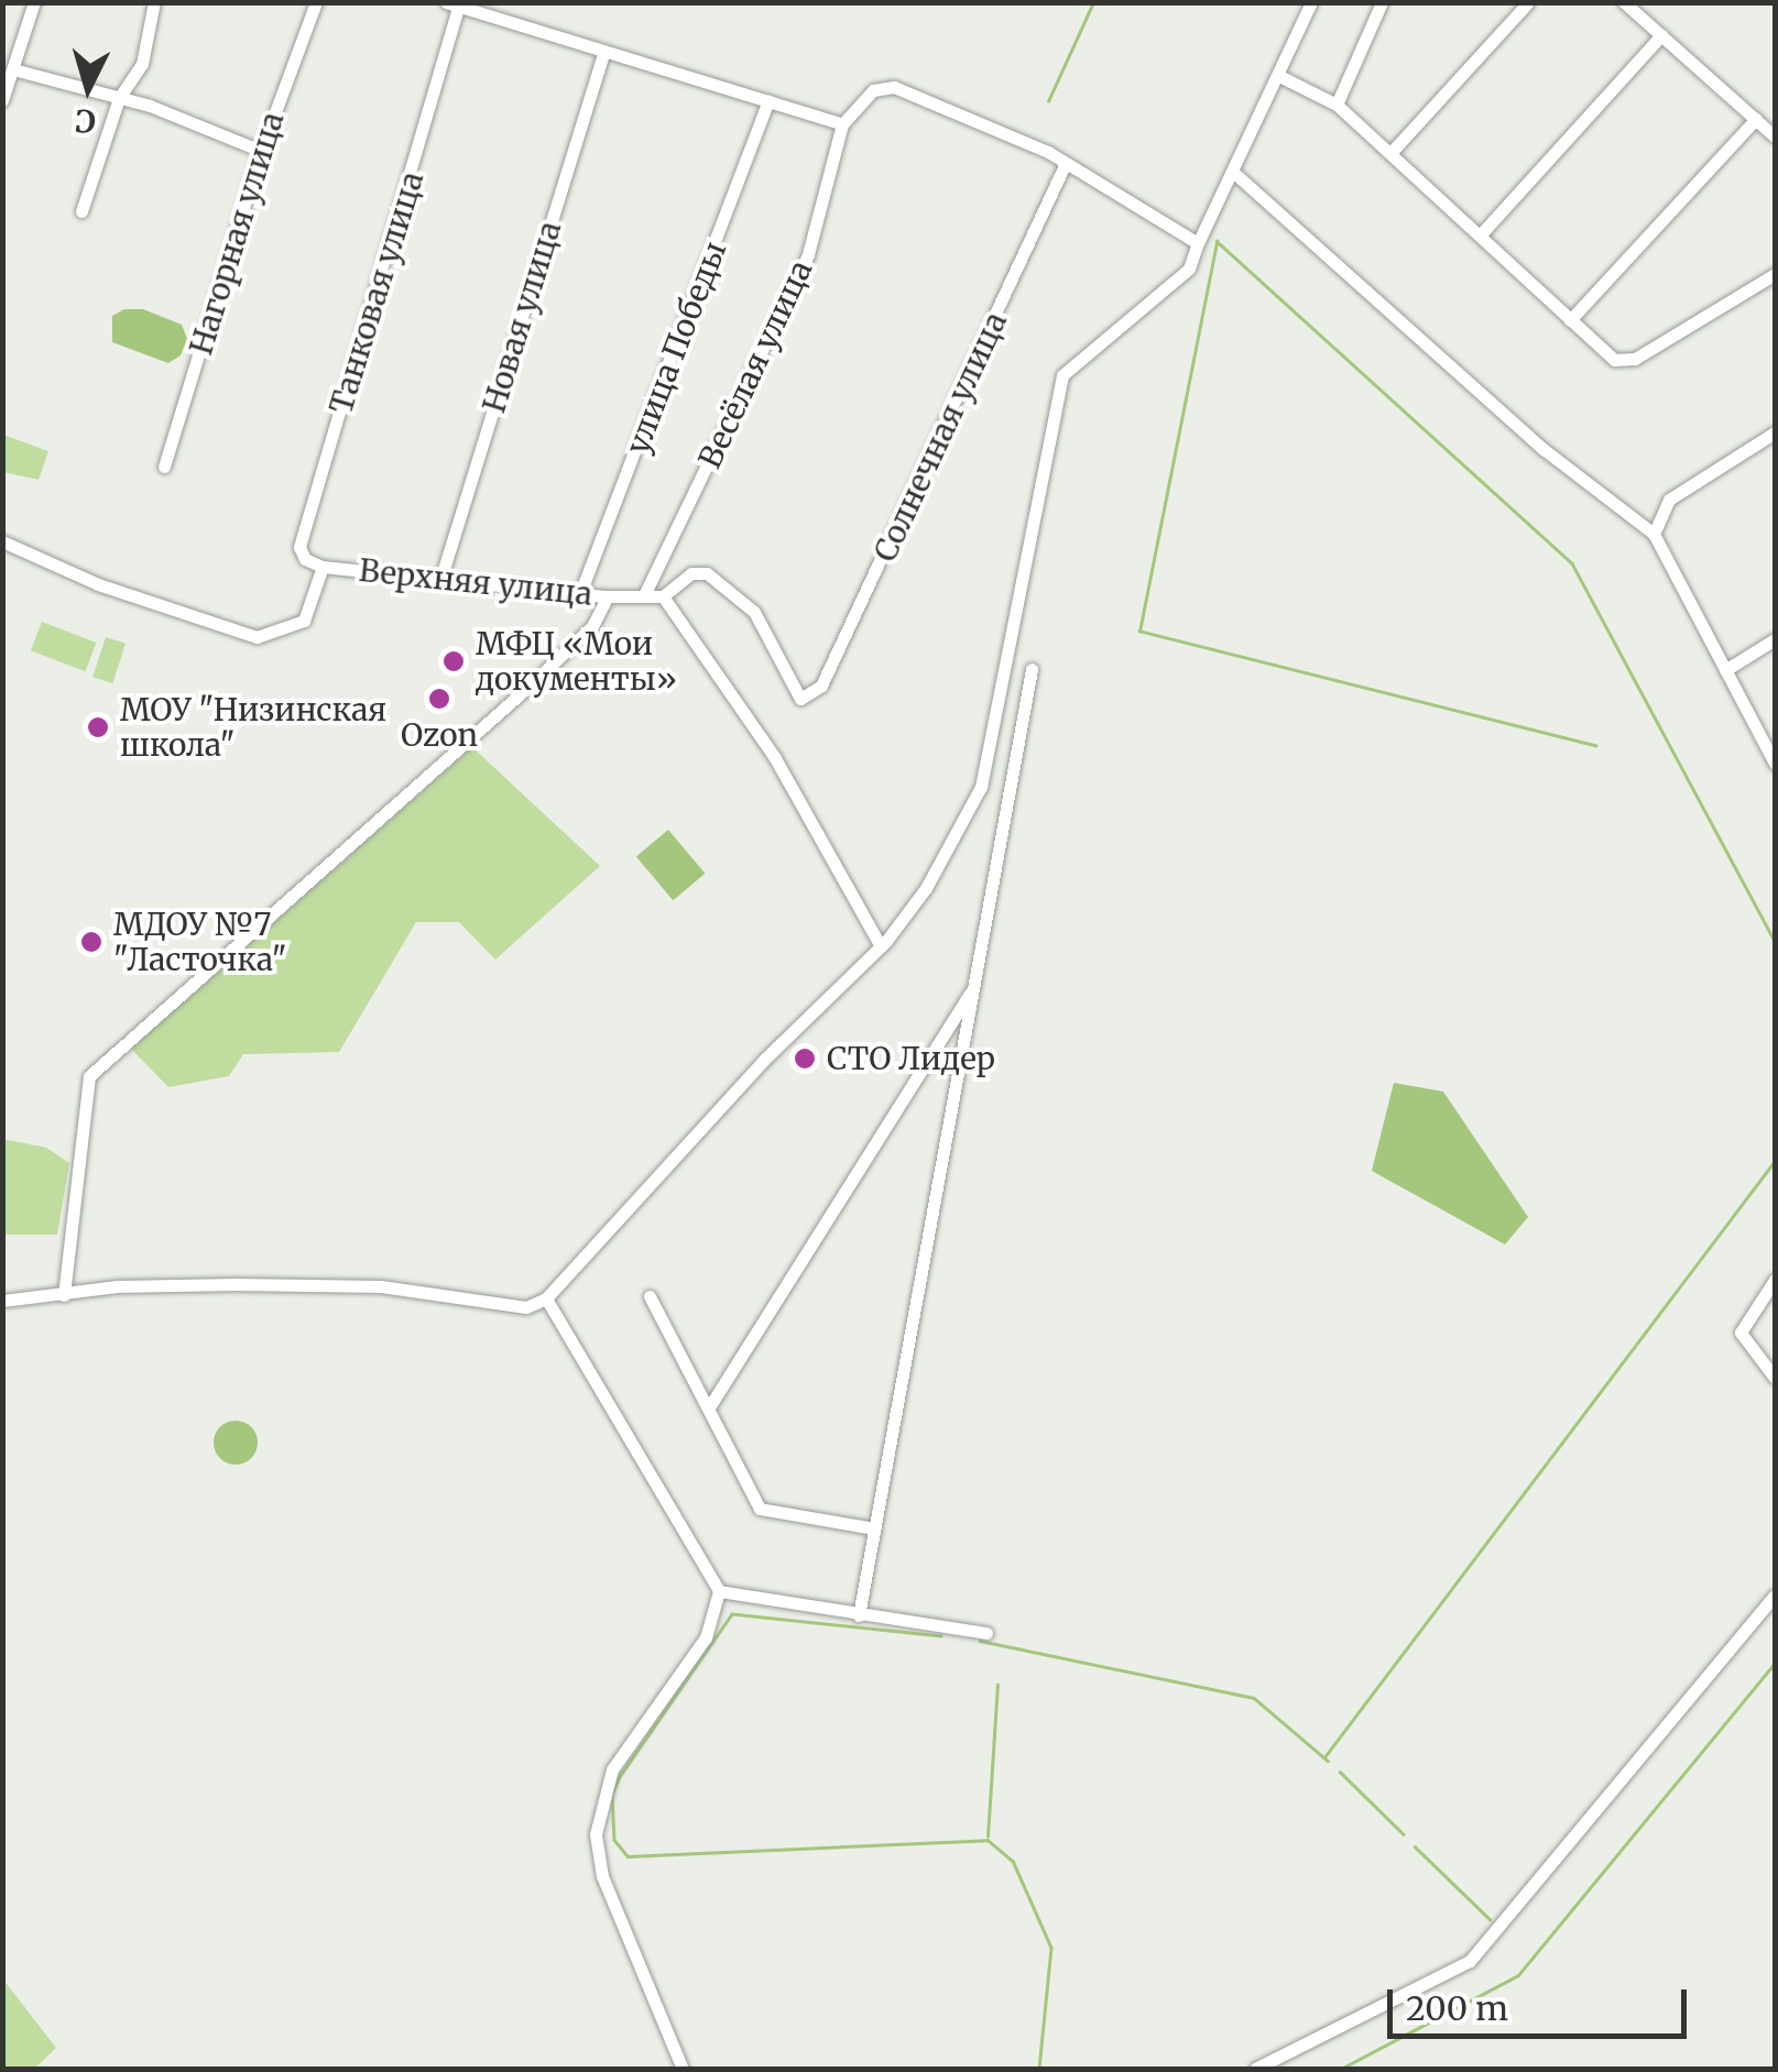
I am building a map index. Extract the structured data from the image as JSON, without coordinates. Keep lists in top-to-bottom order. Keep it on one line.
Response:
{"streets":{"street":["Нагорная улица","Танковая улица","Новая улица","улица Победы","Весёлая улица","Солнечная улица","Верхняя улица"]},"crossings":[["Танковая улица","Верхняя улица"],["Новая улица","Верхняя улица"],["улица Победы","Верхняя улица"],["Весёлая улица","Верхняя улица"],["Солнечная улица","Верхняя улица"]],"places":["МФЦ «Мои документы»","Ozon","МОУ \"Низинская школа\"","МДОУ №7 \"Ласточка\"","СТО Лидер"],"scale_bar":"200 m","north":"bottom"}
